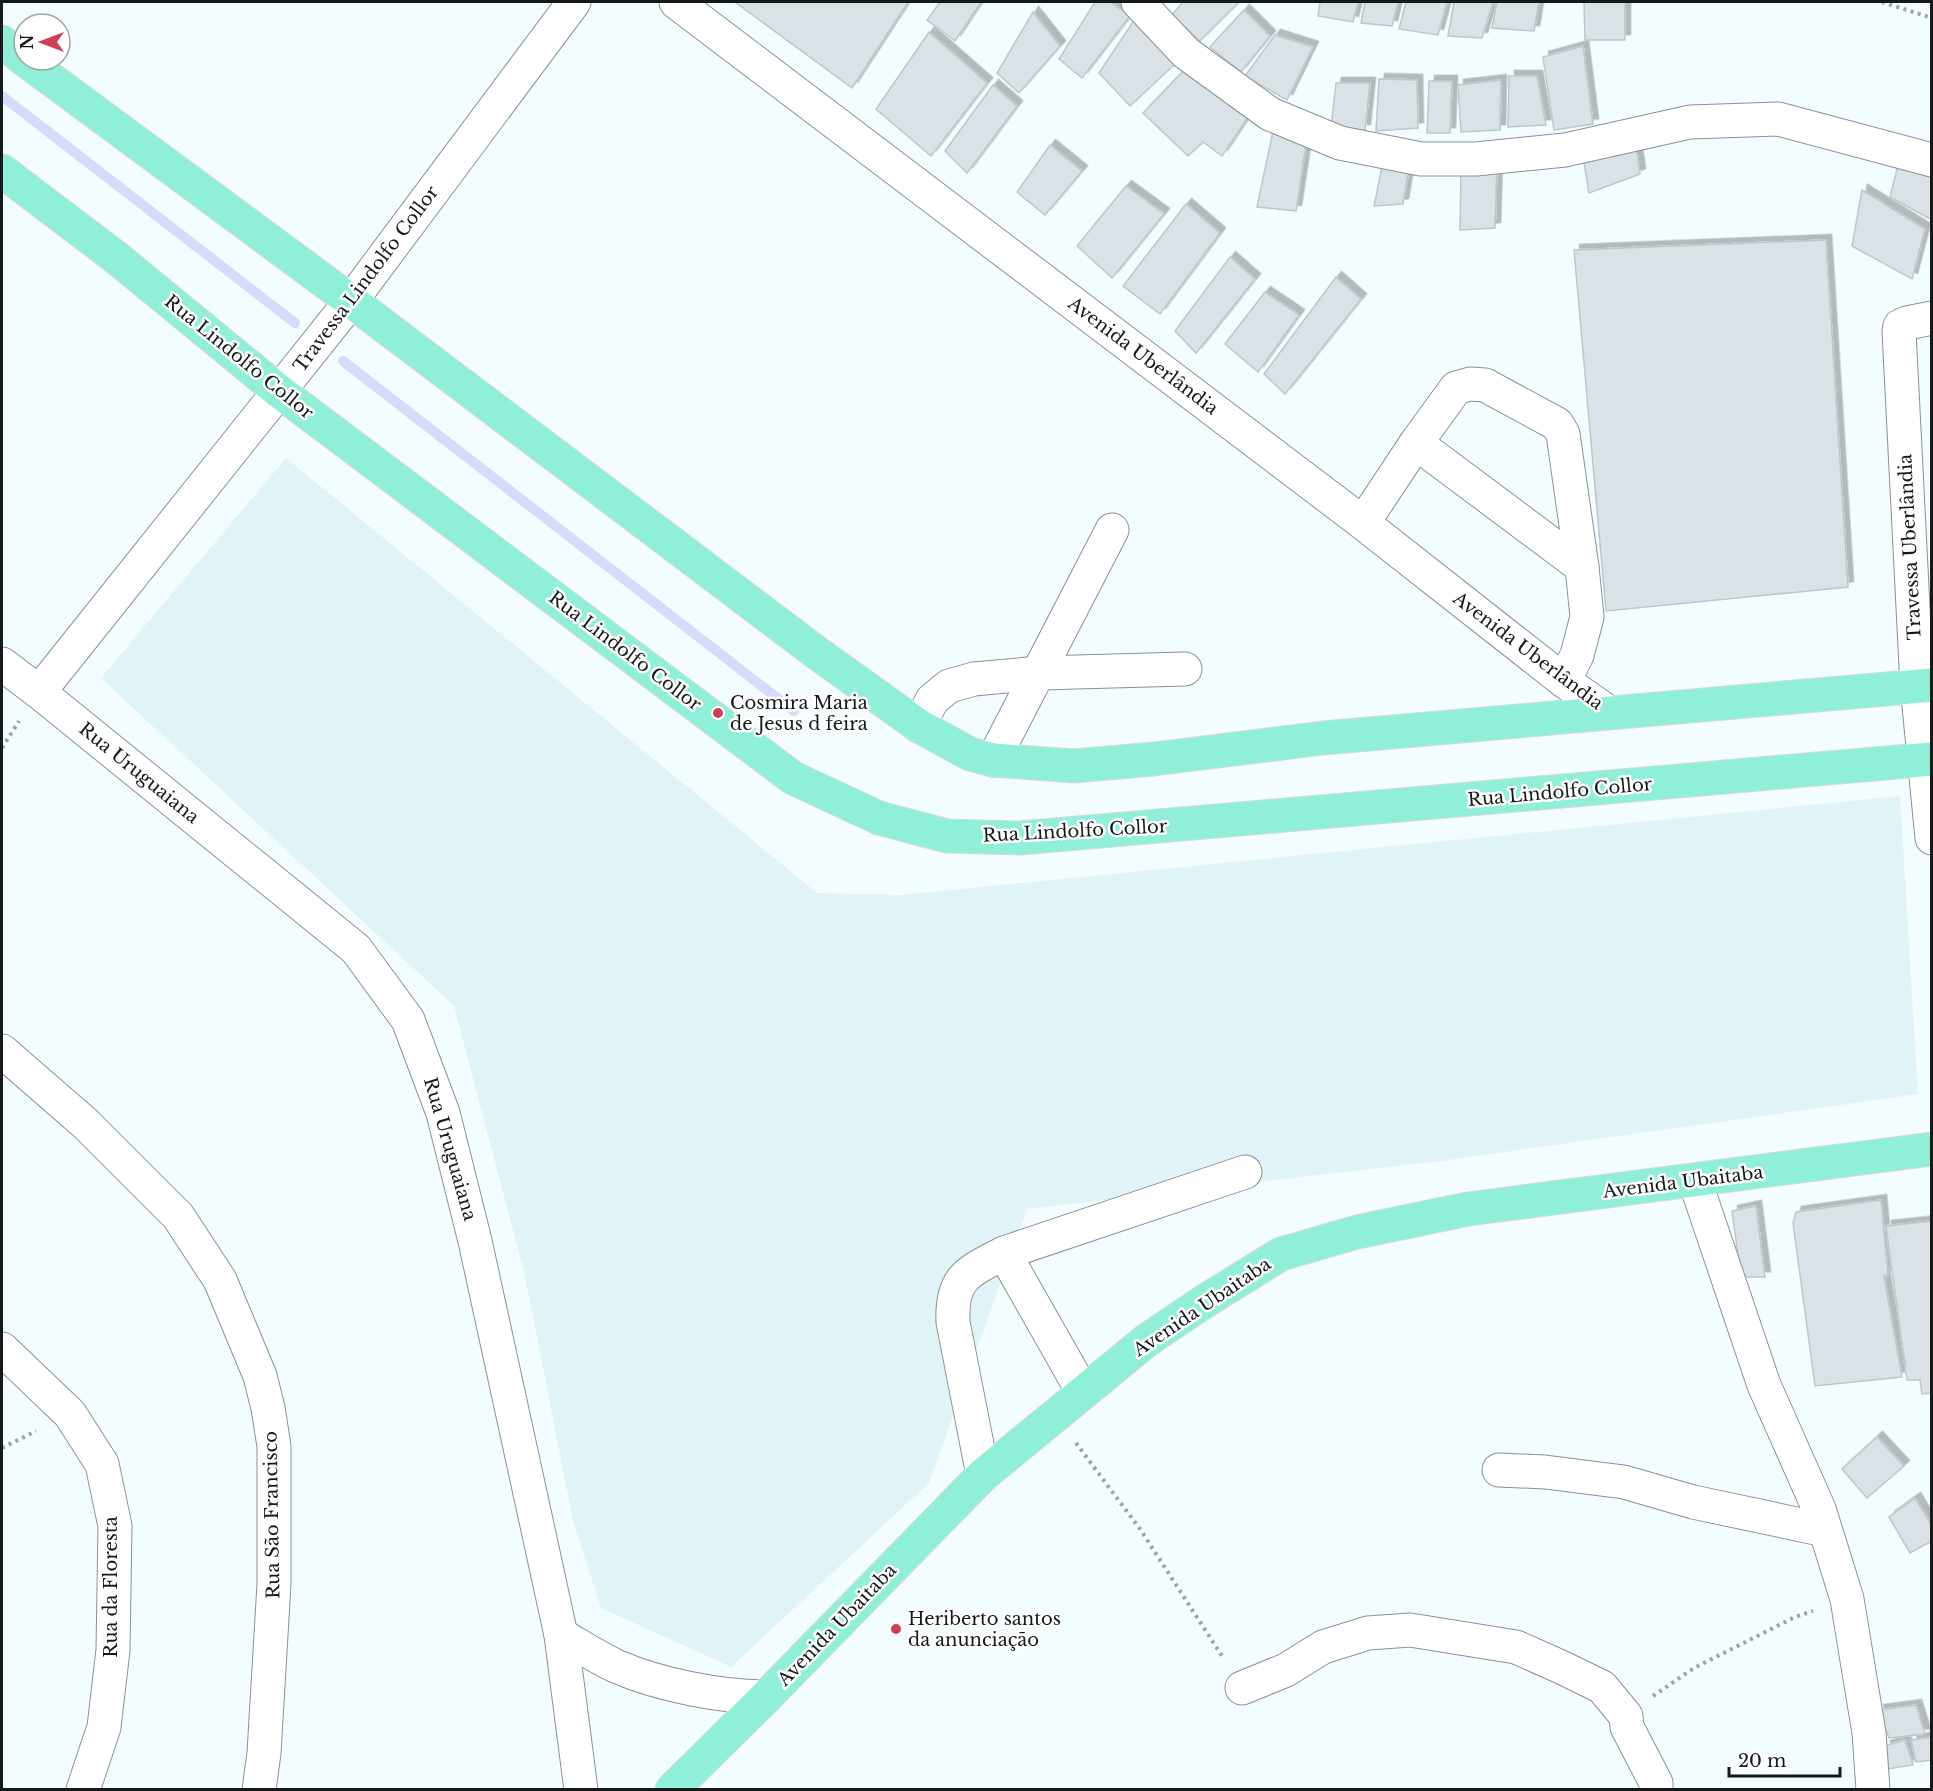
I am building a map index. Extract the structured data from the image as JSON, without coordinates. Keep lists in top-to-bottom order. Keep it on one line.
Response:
{"streets":{"main road":["Rua Lindolfo Collor","Avenida Ubaitaba"],"street":["Travessa Lindolfo Collor","Avenida Uberlândia","Travessa Uberlândia","Rua Uruguaiana","Rua São Francisco","Rua da Floresta"]},"crossings":[["Travessa Lindolfo Collor","Rua Lindolfo Collor"],["Travessa Lindolfo Collor","Rua Uruguaiana"],["Rua Lindolfo Collor","Travessa Uberlândia"]],"places":["Cosmira Maria de Jesus d feira","Heriberto santos da anunciação"],"scale_bar":"20 m","north":"left"}
